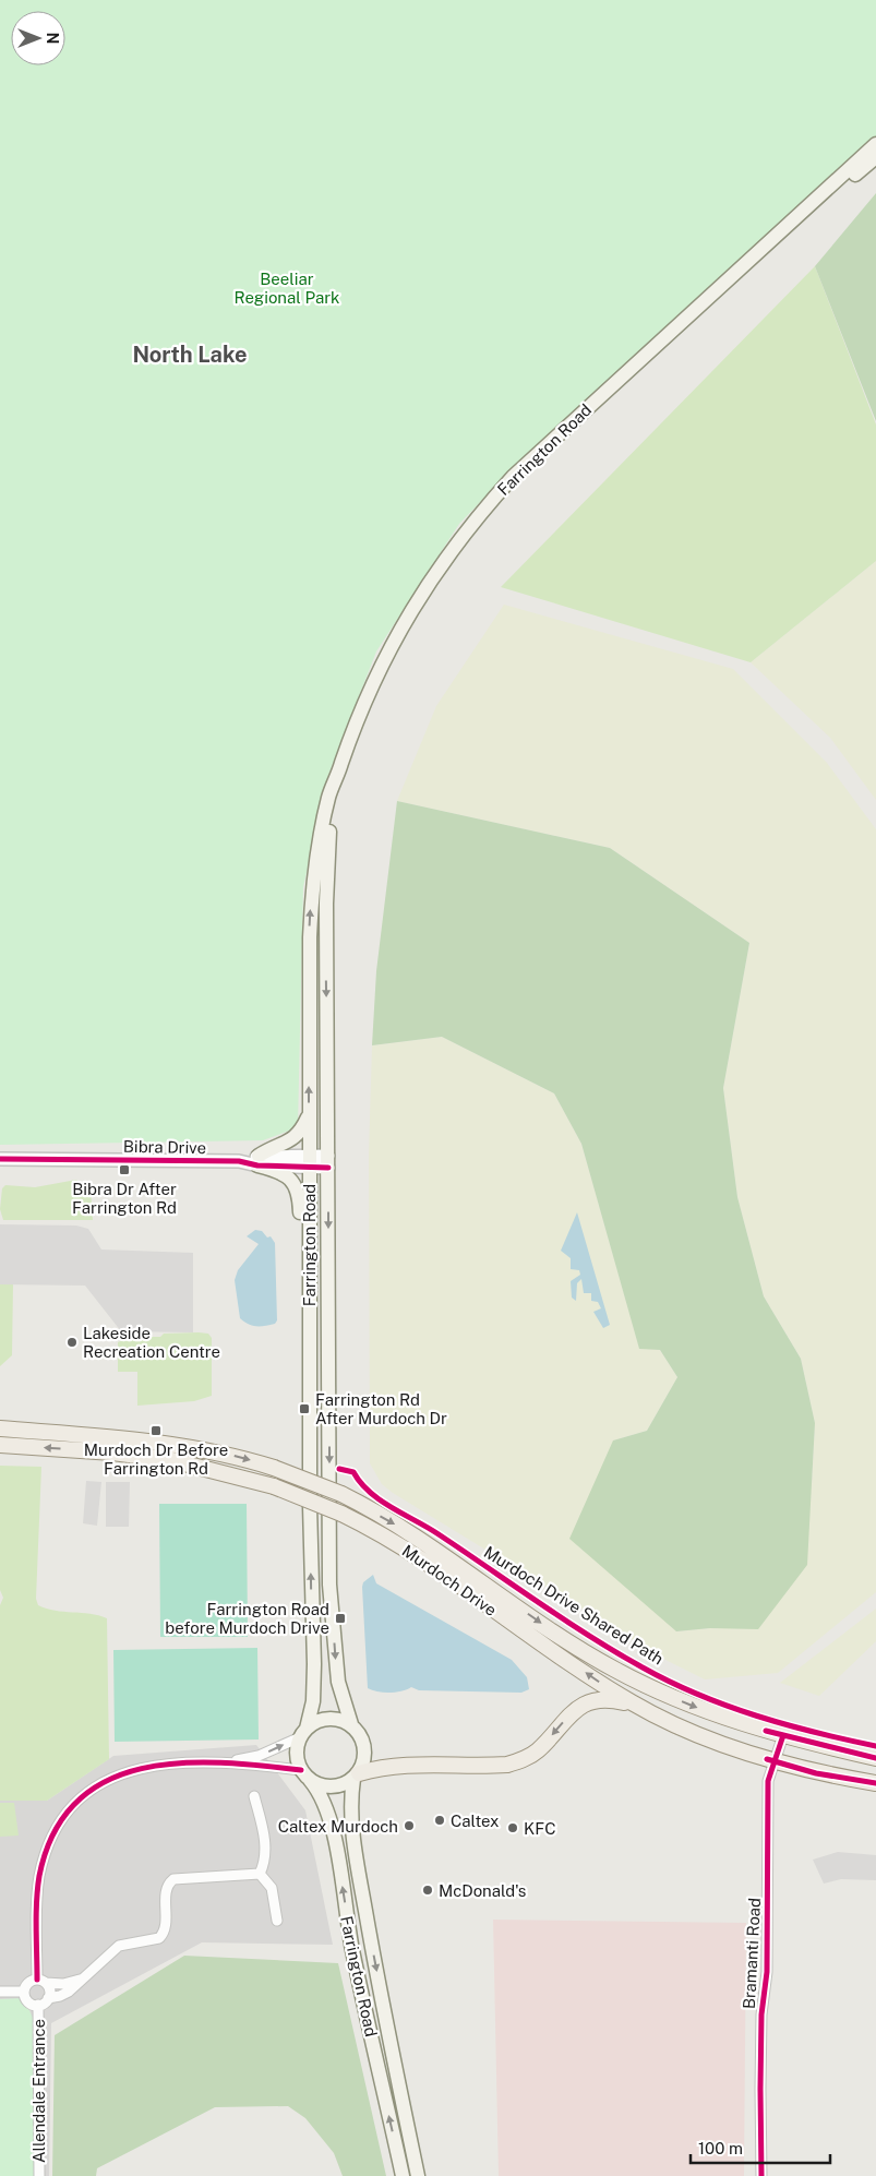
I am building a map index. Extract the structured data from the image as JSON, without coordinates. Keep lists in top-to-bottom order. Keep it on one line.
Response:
{"streets":{"main road":["Farrington Road","Murdoch Drive"],"street":["Bibra Drive","Bramanti Road","Allendale Entrance"],"cycle path":["Murdoch Drive Shared Path"]},"crossings":[["Farrington Road","Bibra Drive"],["Farrington Road","Allendale Entrance"],["Murdoch Drive","Bramanti Road"]],"districts":["North Lake"],"parks":["Beeliar Regional Park"],"places":{"transit":["Bibra Dr After Farrington Rd","Farrington Rd After Murdoch Dr","Murdoch Dr Before Farrington Rd","Farrington Road before Murdoch Drive"],"other":["Lakeside Recreation Centre","Caltex","Caltex Murdoch","KFC","McDonald's"]},"scale_bar":"100 m","north":"right"}
